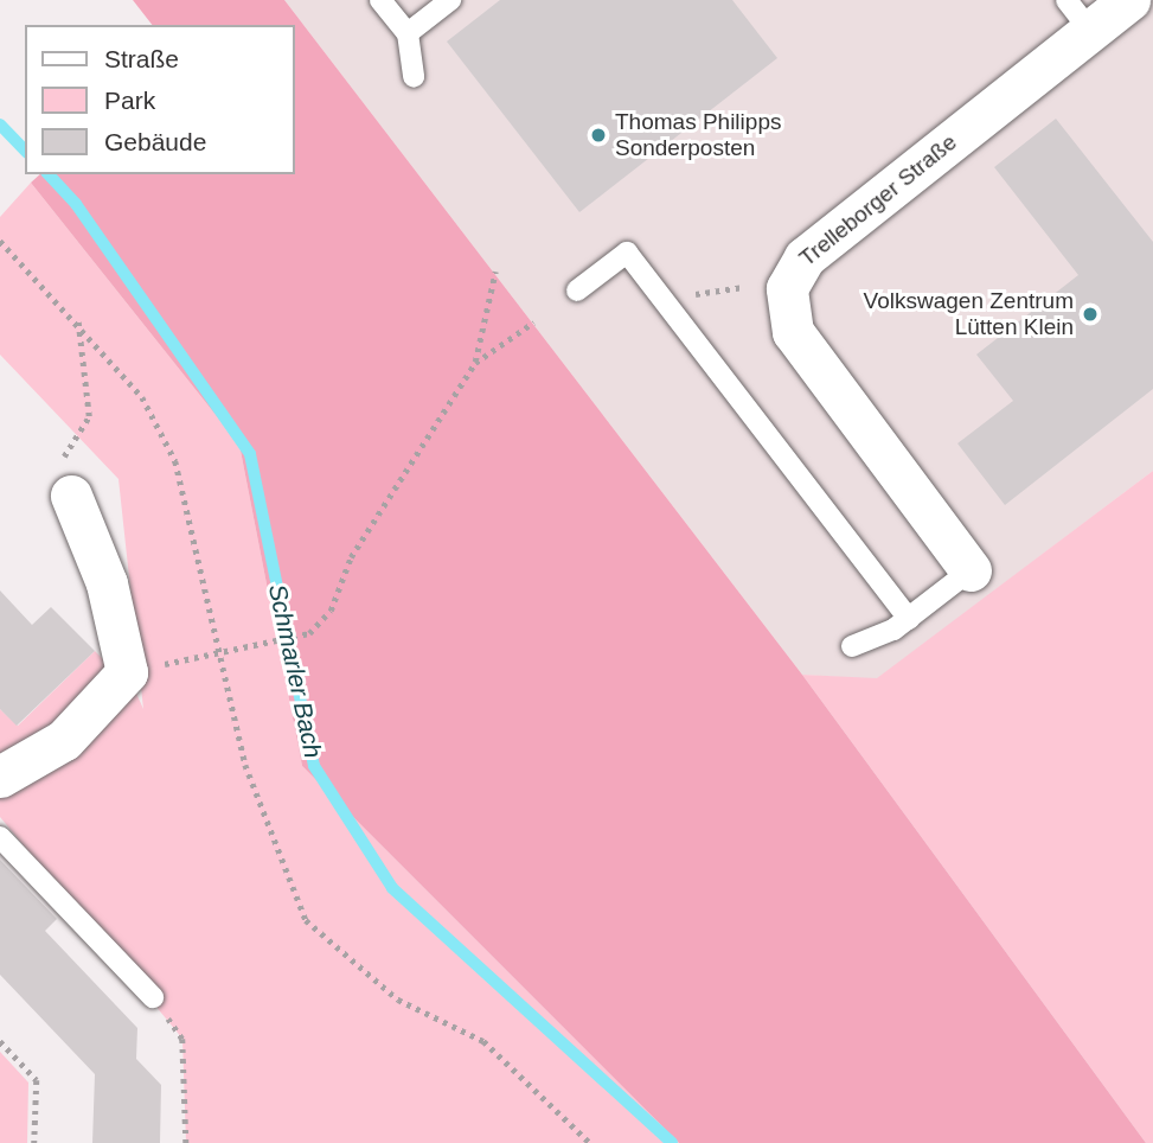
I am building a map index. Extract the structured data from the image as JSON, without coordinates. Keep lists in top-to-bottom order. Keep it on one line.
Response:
{"streets":{"street":["Trelleborger Straße"]},"water":["Schmarler Bach"],"places":["Thomas Philipps Sonderposten","Volkswagen Zentrum Lütten Klein"],"legend":["Straße","Park","Gebäude"]}
